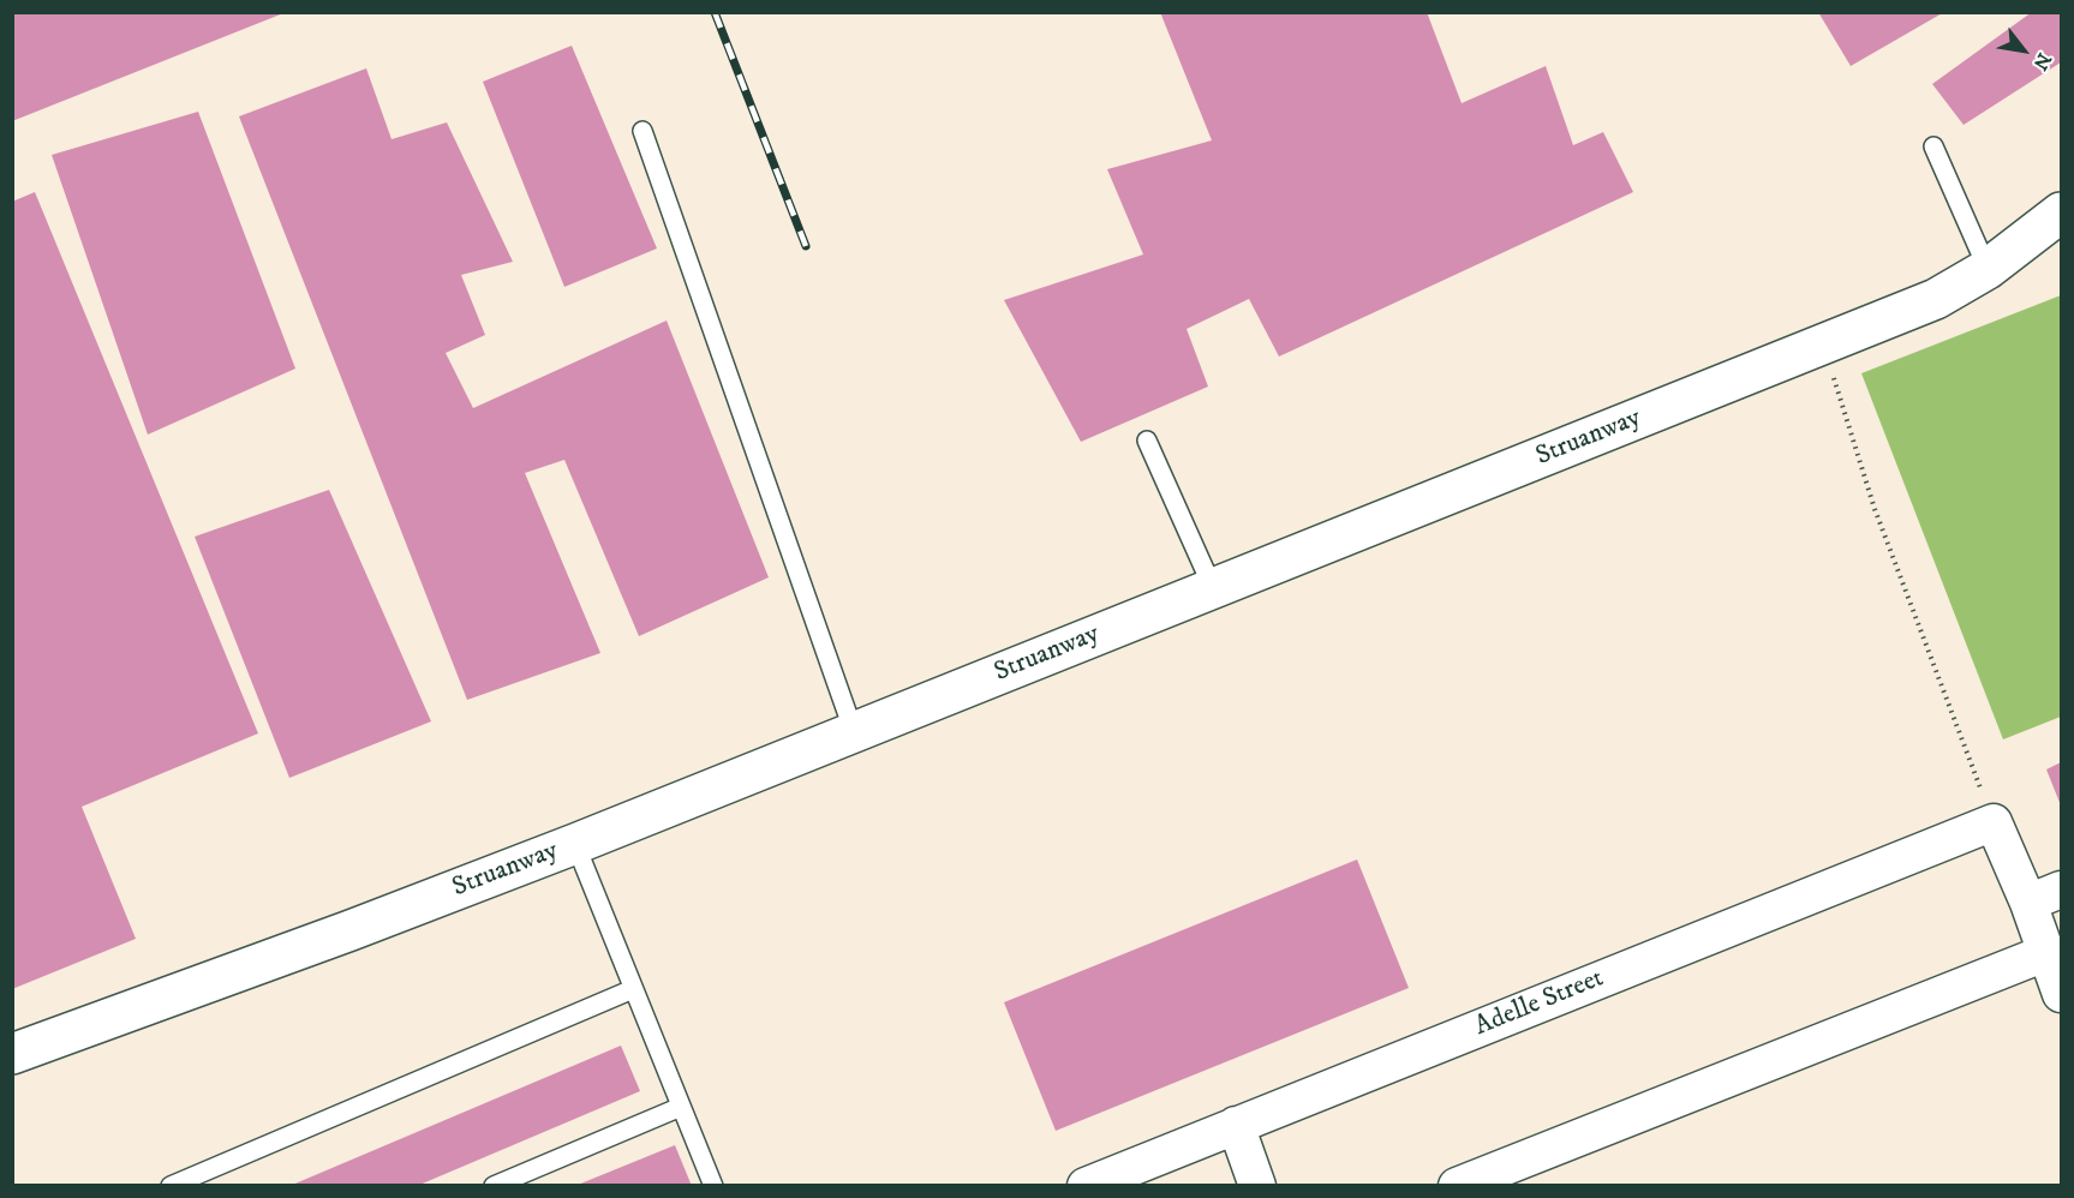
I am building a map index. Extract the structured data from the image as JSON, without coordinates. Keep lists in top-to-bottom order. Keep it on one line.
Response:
{"streets":{"street":["Struanway","Adelle Street"]},"north":"bottom right"}
